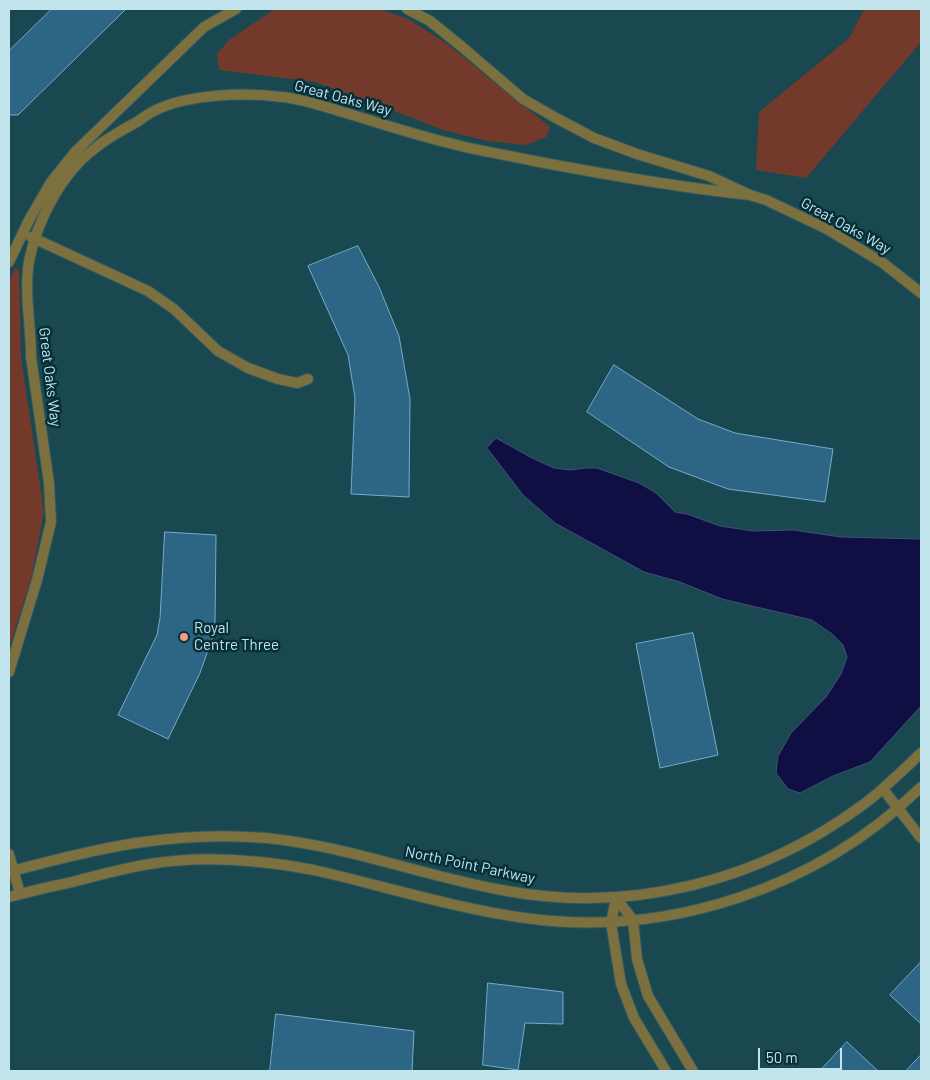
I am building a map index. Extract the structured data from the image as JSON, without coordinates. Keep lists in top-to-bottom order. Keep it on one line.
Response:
{"streets":{"street":["Great Oaks Way","North Point Parkway"]},"places":["Royal Centre Three"],"scale_bar":"50 m"}
